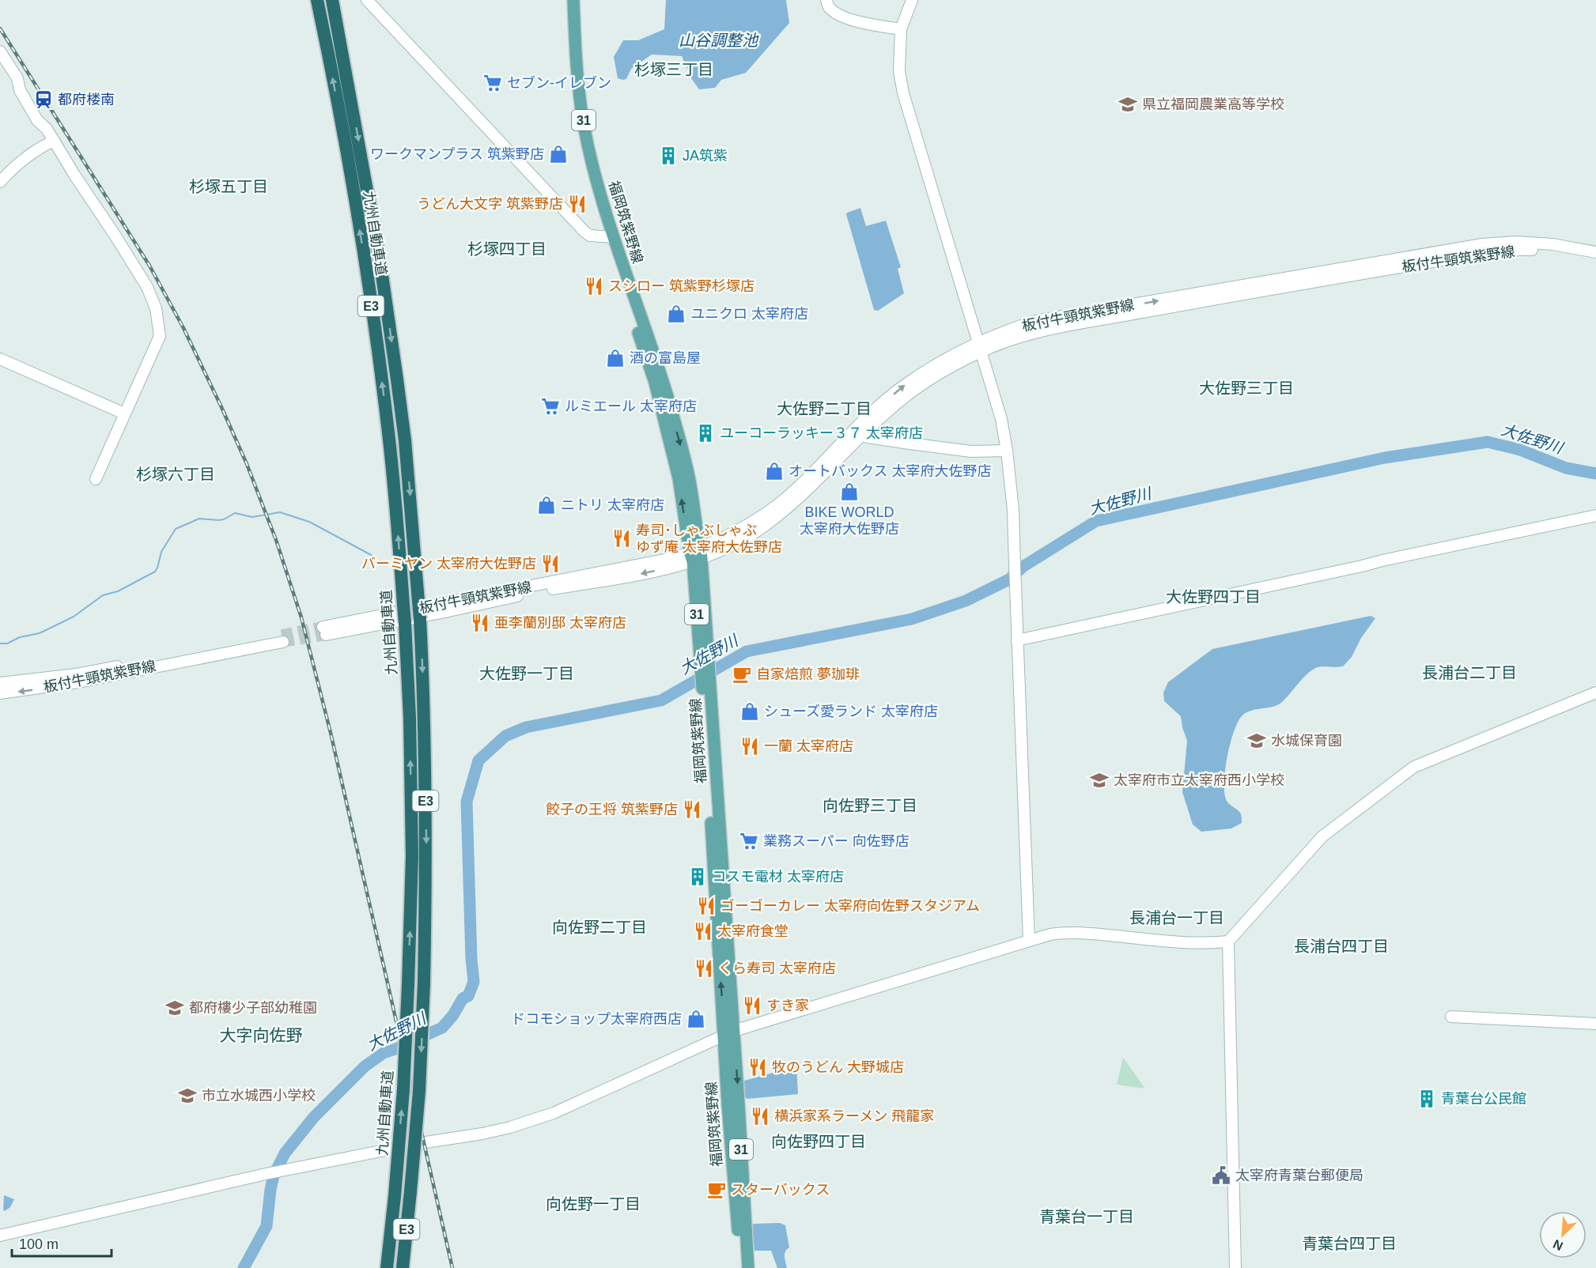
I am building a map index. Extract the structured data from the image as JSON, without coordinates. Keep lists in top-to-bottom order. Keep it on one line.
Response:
{"streets":{"highway":["九州自動車道","E3"],"main road":["31","福岡筑紫野線"],"street":["板付牛頸筑紫野線"]},"crossings":[["福岡筑紫野線","板付牛頸筑紫野線"]],"districts":["杉塚三丁目","杉塚五丁目","杉塚四丁目","大佐野三丁目","大佐野二丁目","杉塚六丁目","大佐野四丁目","長浦台二丁目","大佐野一丁目","向佐野三丁目","長浦台一丁目","向佐野二丁目","長浦台四丁目","大字向佐野","向佐野四丁目","向佐野一丁目","青葉台一丁目","青葉台四丁目"],"water":["山谷調整池","大佐野川"],"places":{"supermarket":["セブン-イレブン","ルミエール 太宰府店","業務スーパー 向佐野店"],"station":["都府楼南"],"school or university":["県立福岡農業高等学校","水城保育園","太宰府市立太宰府西小学校","都府樓少子部幼稚園","市立水城西小学校"],"shop":["ワークマンプラス 筑紫野店","ユニクロ 太宰府店","酒の富島屋","オートバックス 太宰府大佐野店","BIKE WORLD 太宰府大佐野店","ニトリ 太宰府店","シューズ愛ランド 太宰府店","ドコモショップ太宰府西店"],"building":["JA筑紫","ユーコーラッキー３７ 太宰府店","コスモ電材 太宰府店","青葉台公民館"],"restaurant":["うどん大文字 筑紫野店","スシロー 筑紫野杉塚店","寿司･しゃぶしゃぶ ゆず庵 太宰府大佐野店","バーミヤン 太宰府大佐野店","亜李蘭別邸 太宰府店","一蘭 太宰府店","餃子の王将 筑紫野店","ゴーゴーカレー 太宰府向佐野スタジアム","太宰府食堂","くら寿司 太宰府店","すき家","牧のうどん 大野城店","横浜家系ラーメン 飛龍家"],"cafe":["自家焙煎 夢珈琲","スターバックス"],"public building":["太宰府青葉台郵便局"]},"scale_bar":"100 m","north":"bottom left"}
